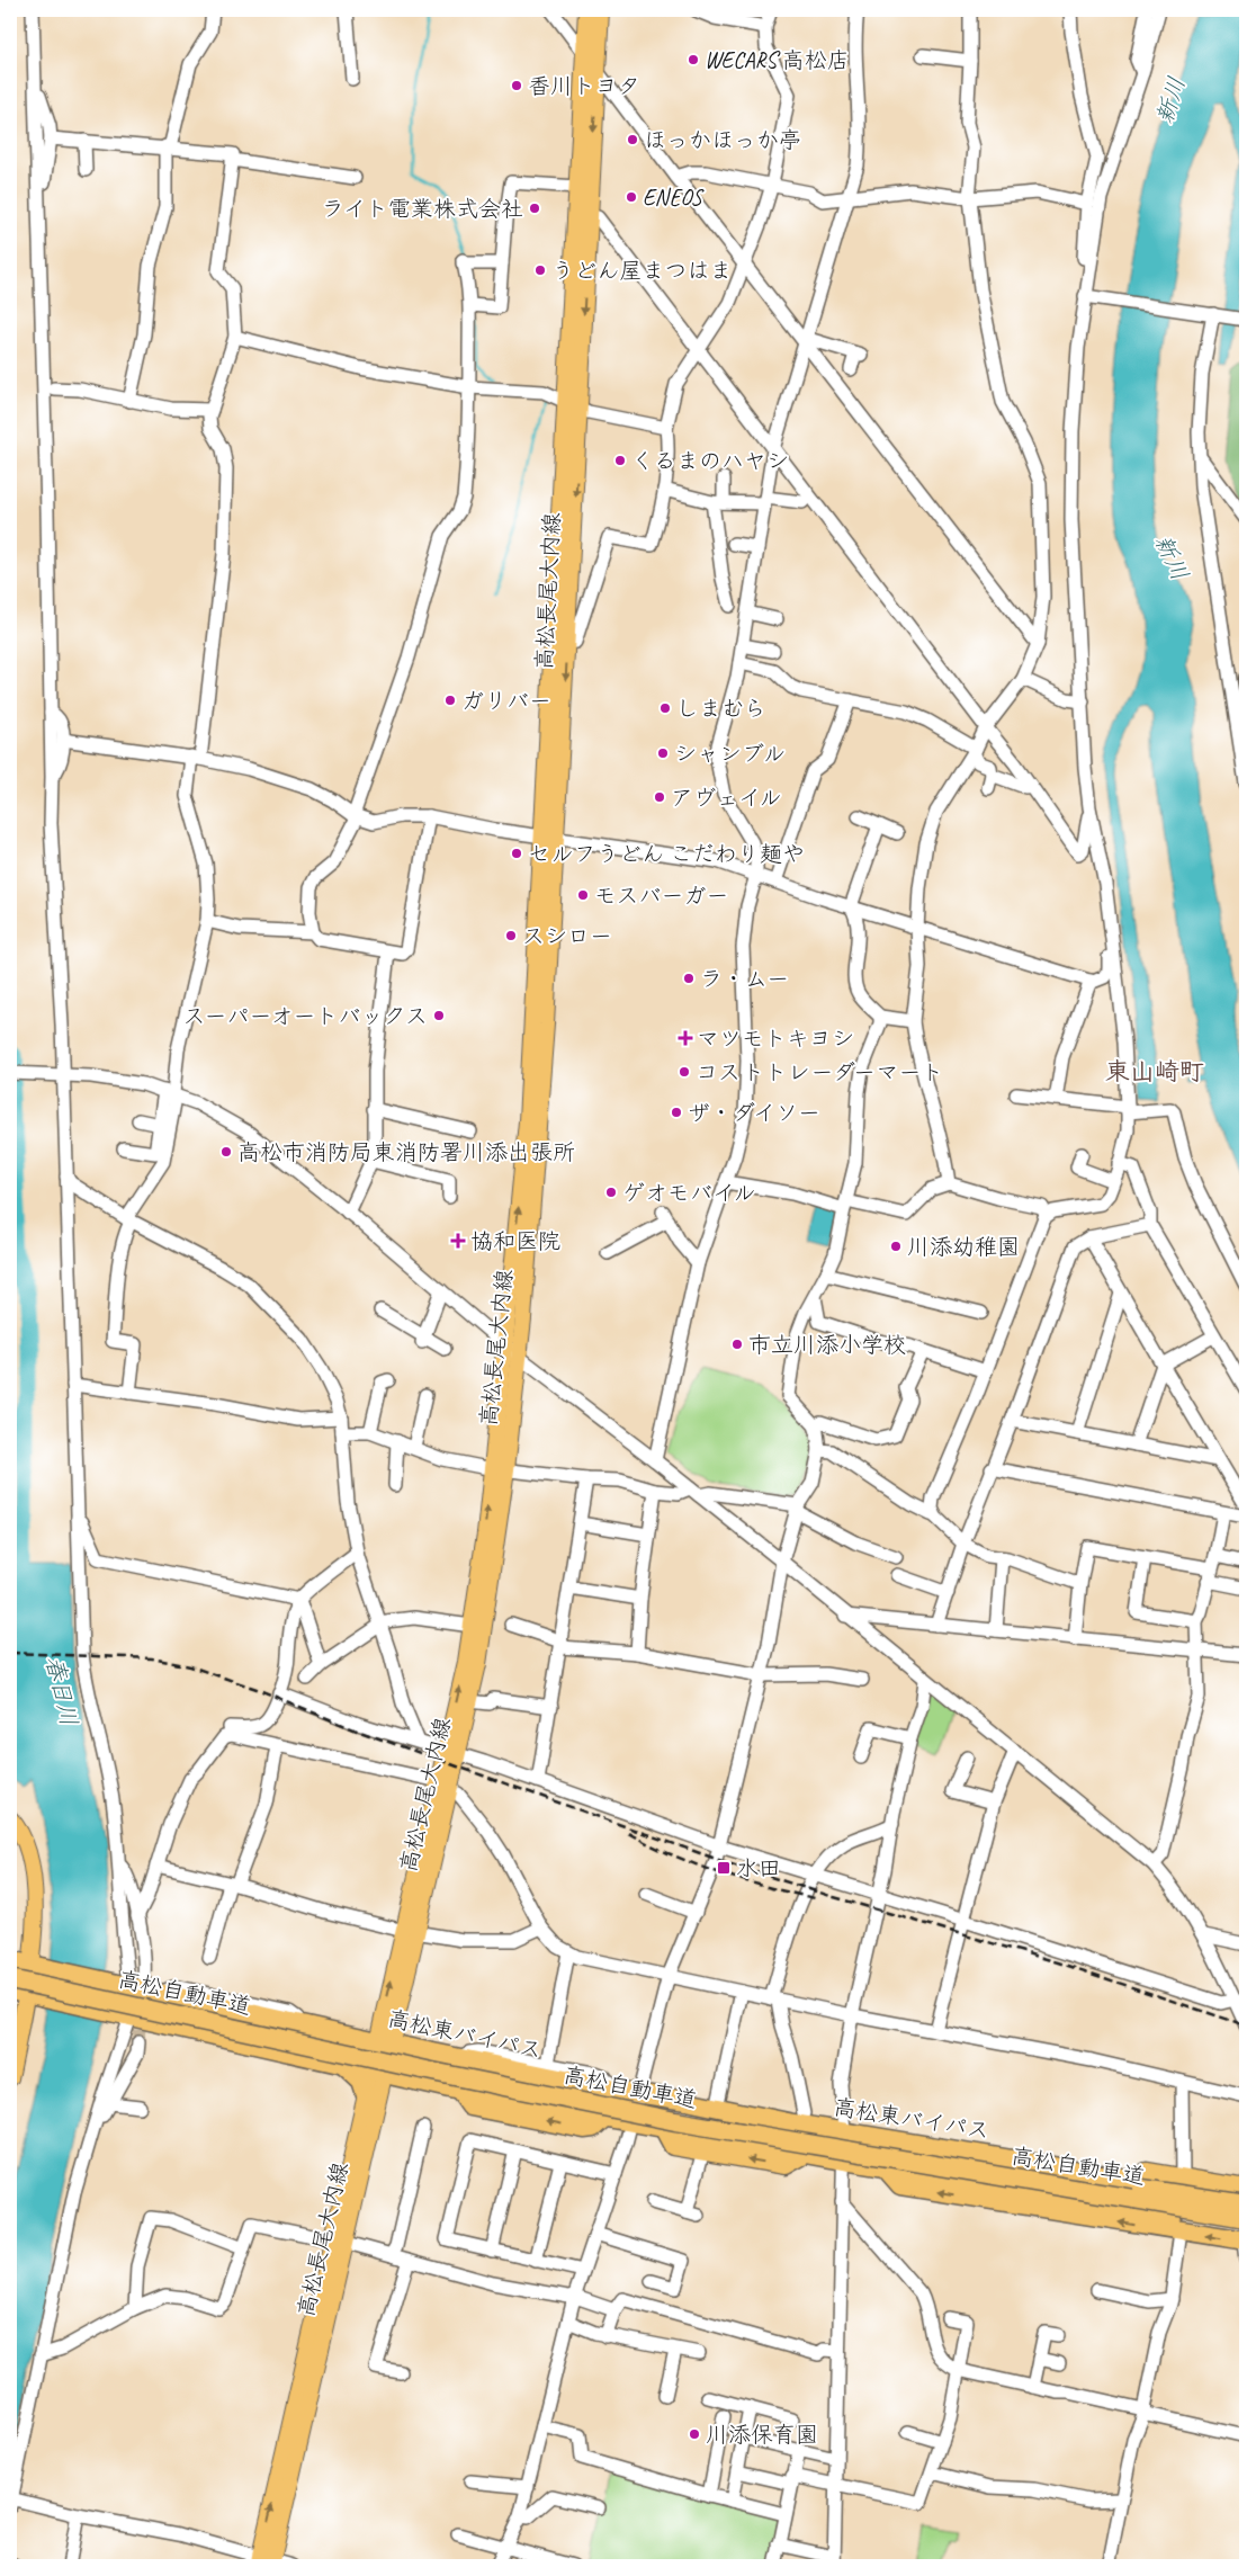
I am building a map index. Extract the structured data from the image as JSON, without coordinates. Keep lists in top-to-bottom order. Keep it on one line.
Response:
{"streets":{"highway":["高松自動車道","高松東バイパス"],"main road":["高松長尾大内線"]},"crossings":[["高松長尾大内線","高松東バイパス"]],"districts":["東山崎町"],"water":["新川","春日川"],"places":{"other":["WECARS 高松店","香川トヨタ","ほっかほっか亭","ENEOS","ライト電業株式会社","うどん屋まつはま","くるまのハヤシ","ガリバー","しまむら","シャンブル","アヴェイル","セルフうどん こだわり麺や","モスバーガー","スシロー","ラ・ムー","スーパーオートバックス","コストトレーダーマート","ザ・ダイソー","高松市消防局東消防署川添出張所","ゲオモバイル","川添幼稚園","市立川添小学校","川添保育園"],"health":["マツモトキヨシ","協和医院"],"transit":["水田"]}}
